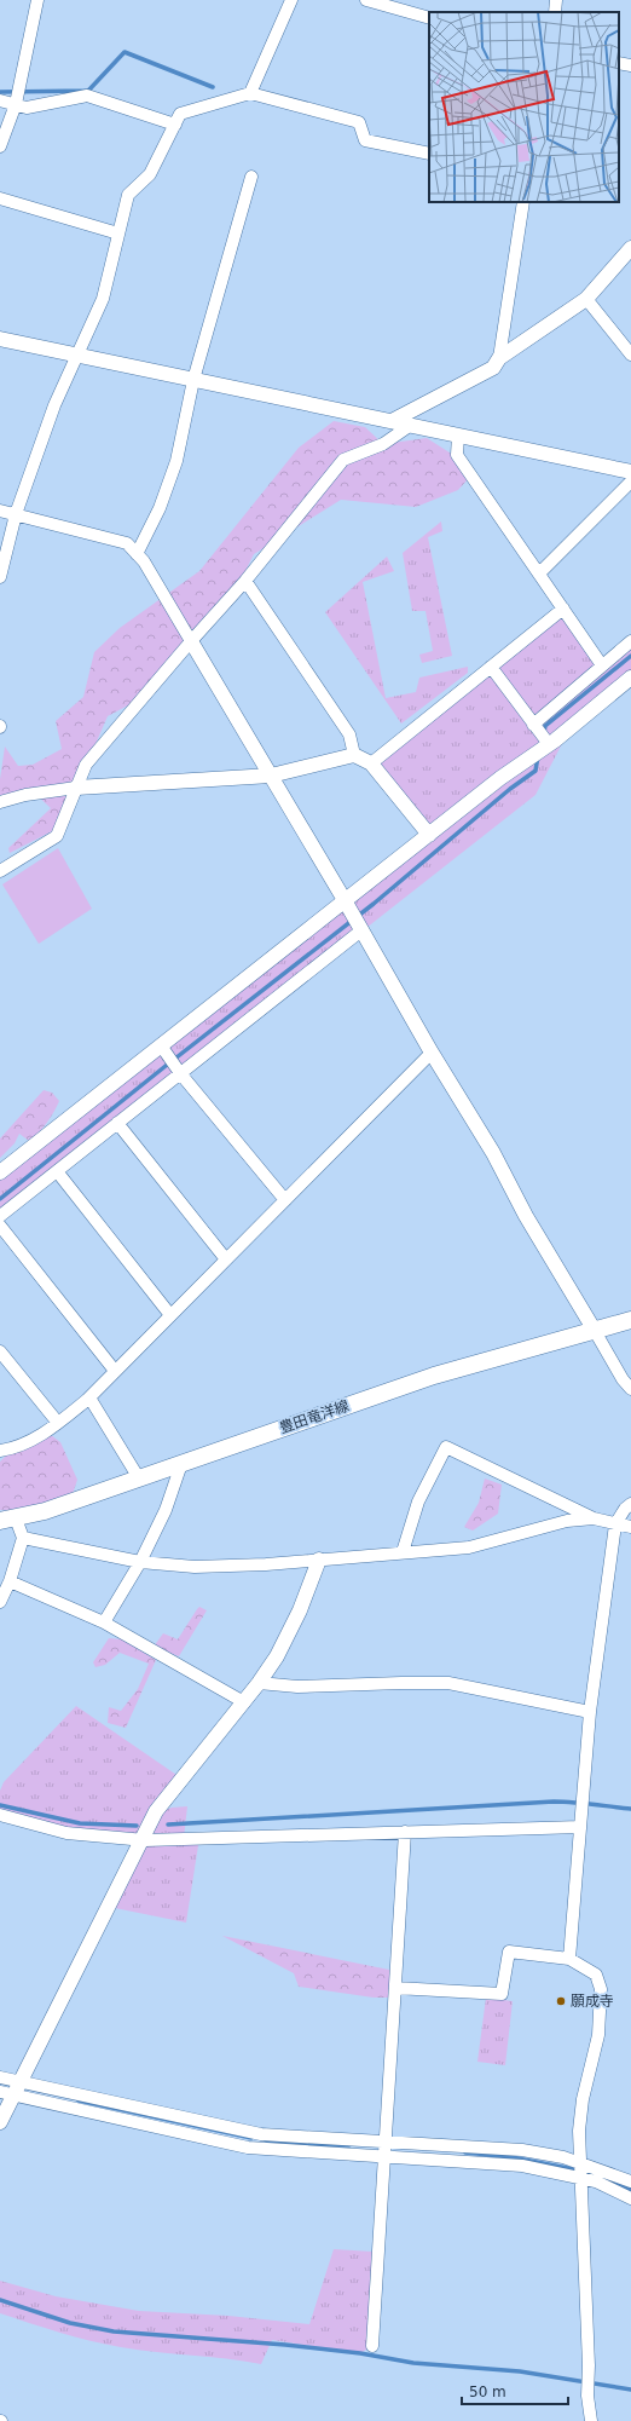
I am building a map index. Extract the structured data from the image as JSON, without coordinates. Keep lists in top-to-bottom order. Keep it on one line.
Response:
{"streets":{"main road":["豊田竜洋線"]},"places":["願成寺"],"scale_bar":"50 m"}
